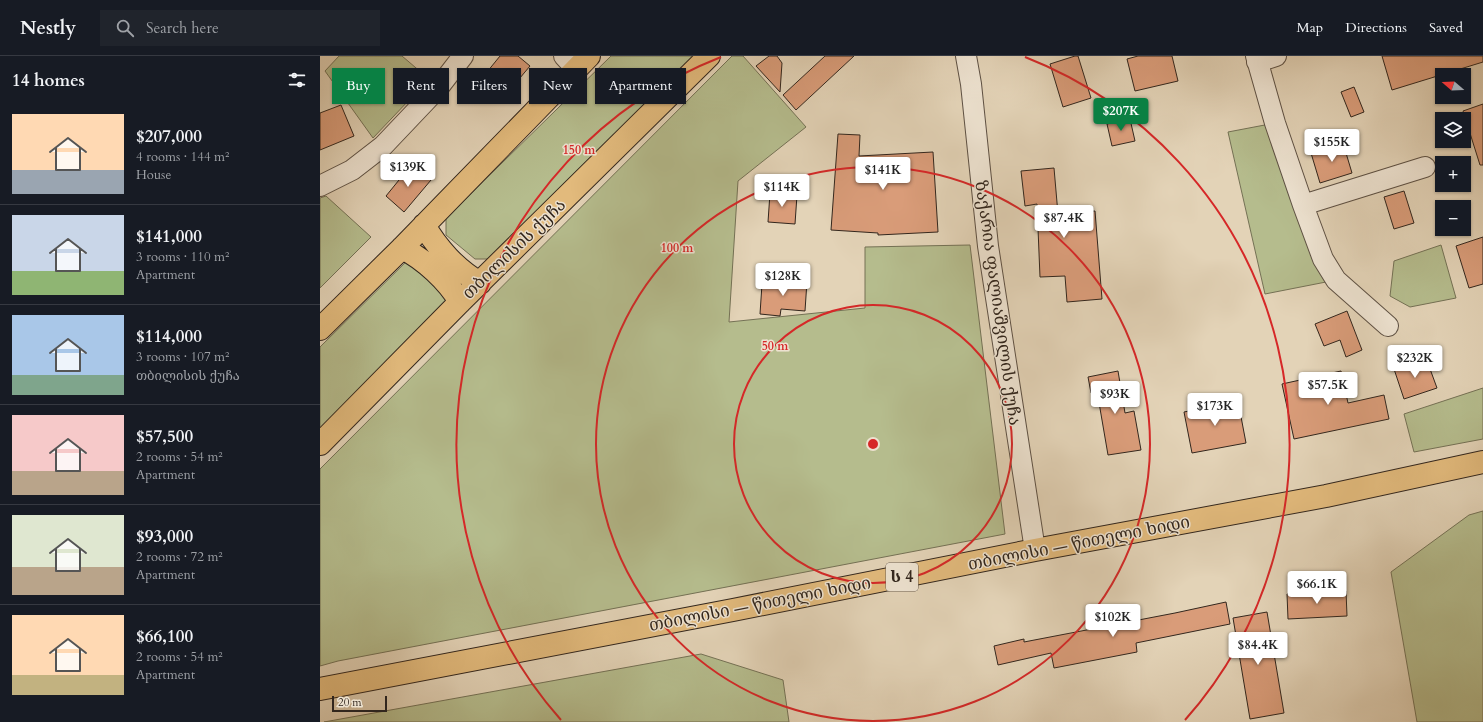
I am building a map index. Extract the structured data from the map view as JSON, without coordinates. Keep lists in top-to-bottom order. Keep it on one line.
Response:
{"streets":{"main road":["თბილისის ქუჩა","თბილისი — წითელი ხიდი","ს 4"],"street":["ზაქარია ფალიაშვილის ქუჩა"]},"crossings":[["ზაქარია ფალიაშვილის ქუჩა","თბილისი — წითელი ხიდი"]],"scale_bar":"20 m","north":"left","page":{"header":"Nestly","search":"Search here","nav":["Map","Directions","Saved"],"heading":"14 homes","map_buttons":["+","−"],"chip":["Buy","Rent","Filters","New","Apartment"],"price":["$207K","$155K","$139K","$141K","$114K","$87.4K","$128K","$232K","$57.5K","$93K","$173K","$66.1K","$102K","$84.4K"],"list":[{"name":"$207,000","note":"4 rooms · 144 m² · House"},{"name":"$141,000","note":"3 rooms · 110 m² · Apartment"},{"name":"$114,000","note":"3 rooms · 107 m² · თბილისის ქუჩა"},{"name":"$57,500","note":"2 rooms · 54 m² · Apartment"},{"name":"$93,000","note":"2 rooms · 72 m² · Apartment"},{"name":"$66,100","note":"2 rooms · 54 m² · Apartment"}],"scale":"20 m"},"rings":["150 m","100 m","50 m"]}
